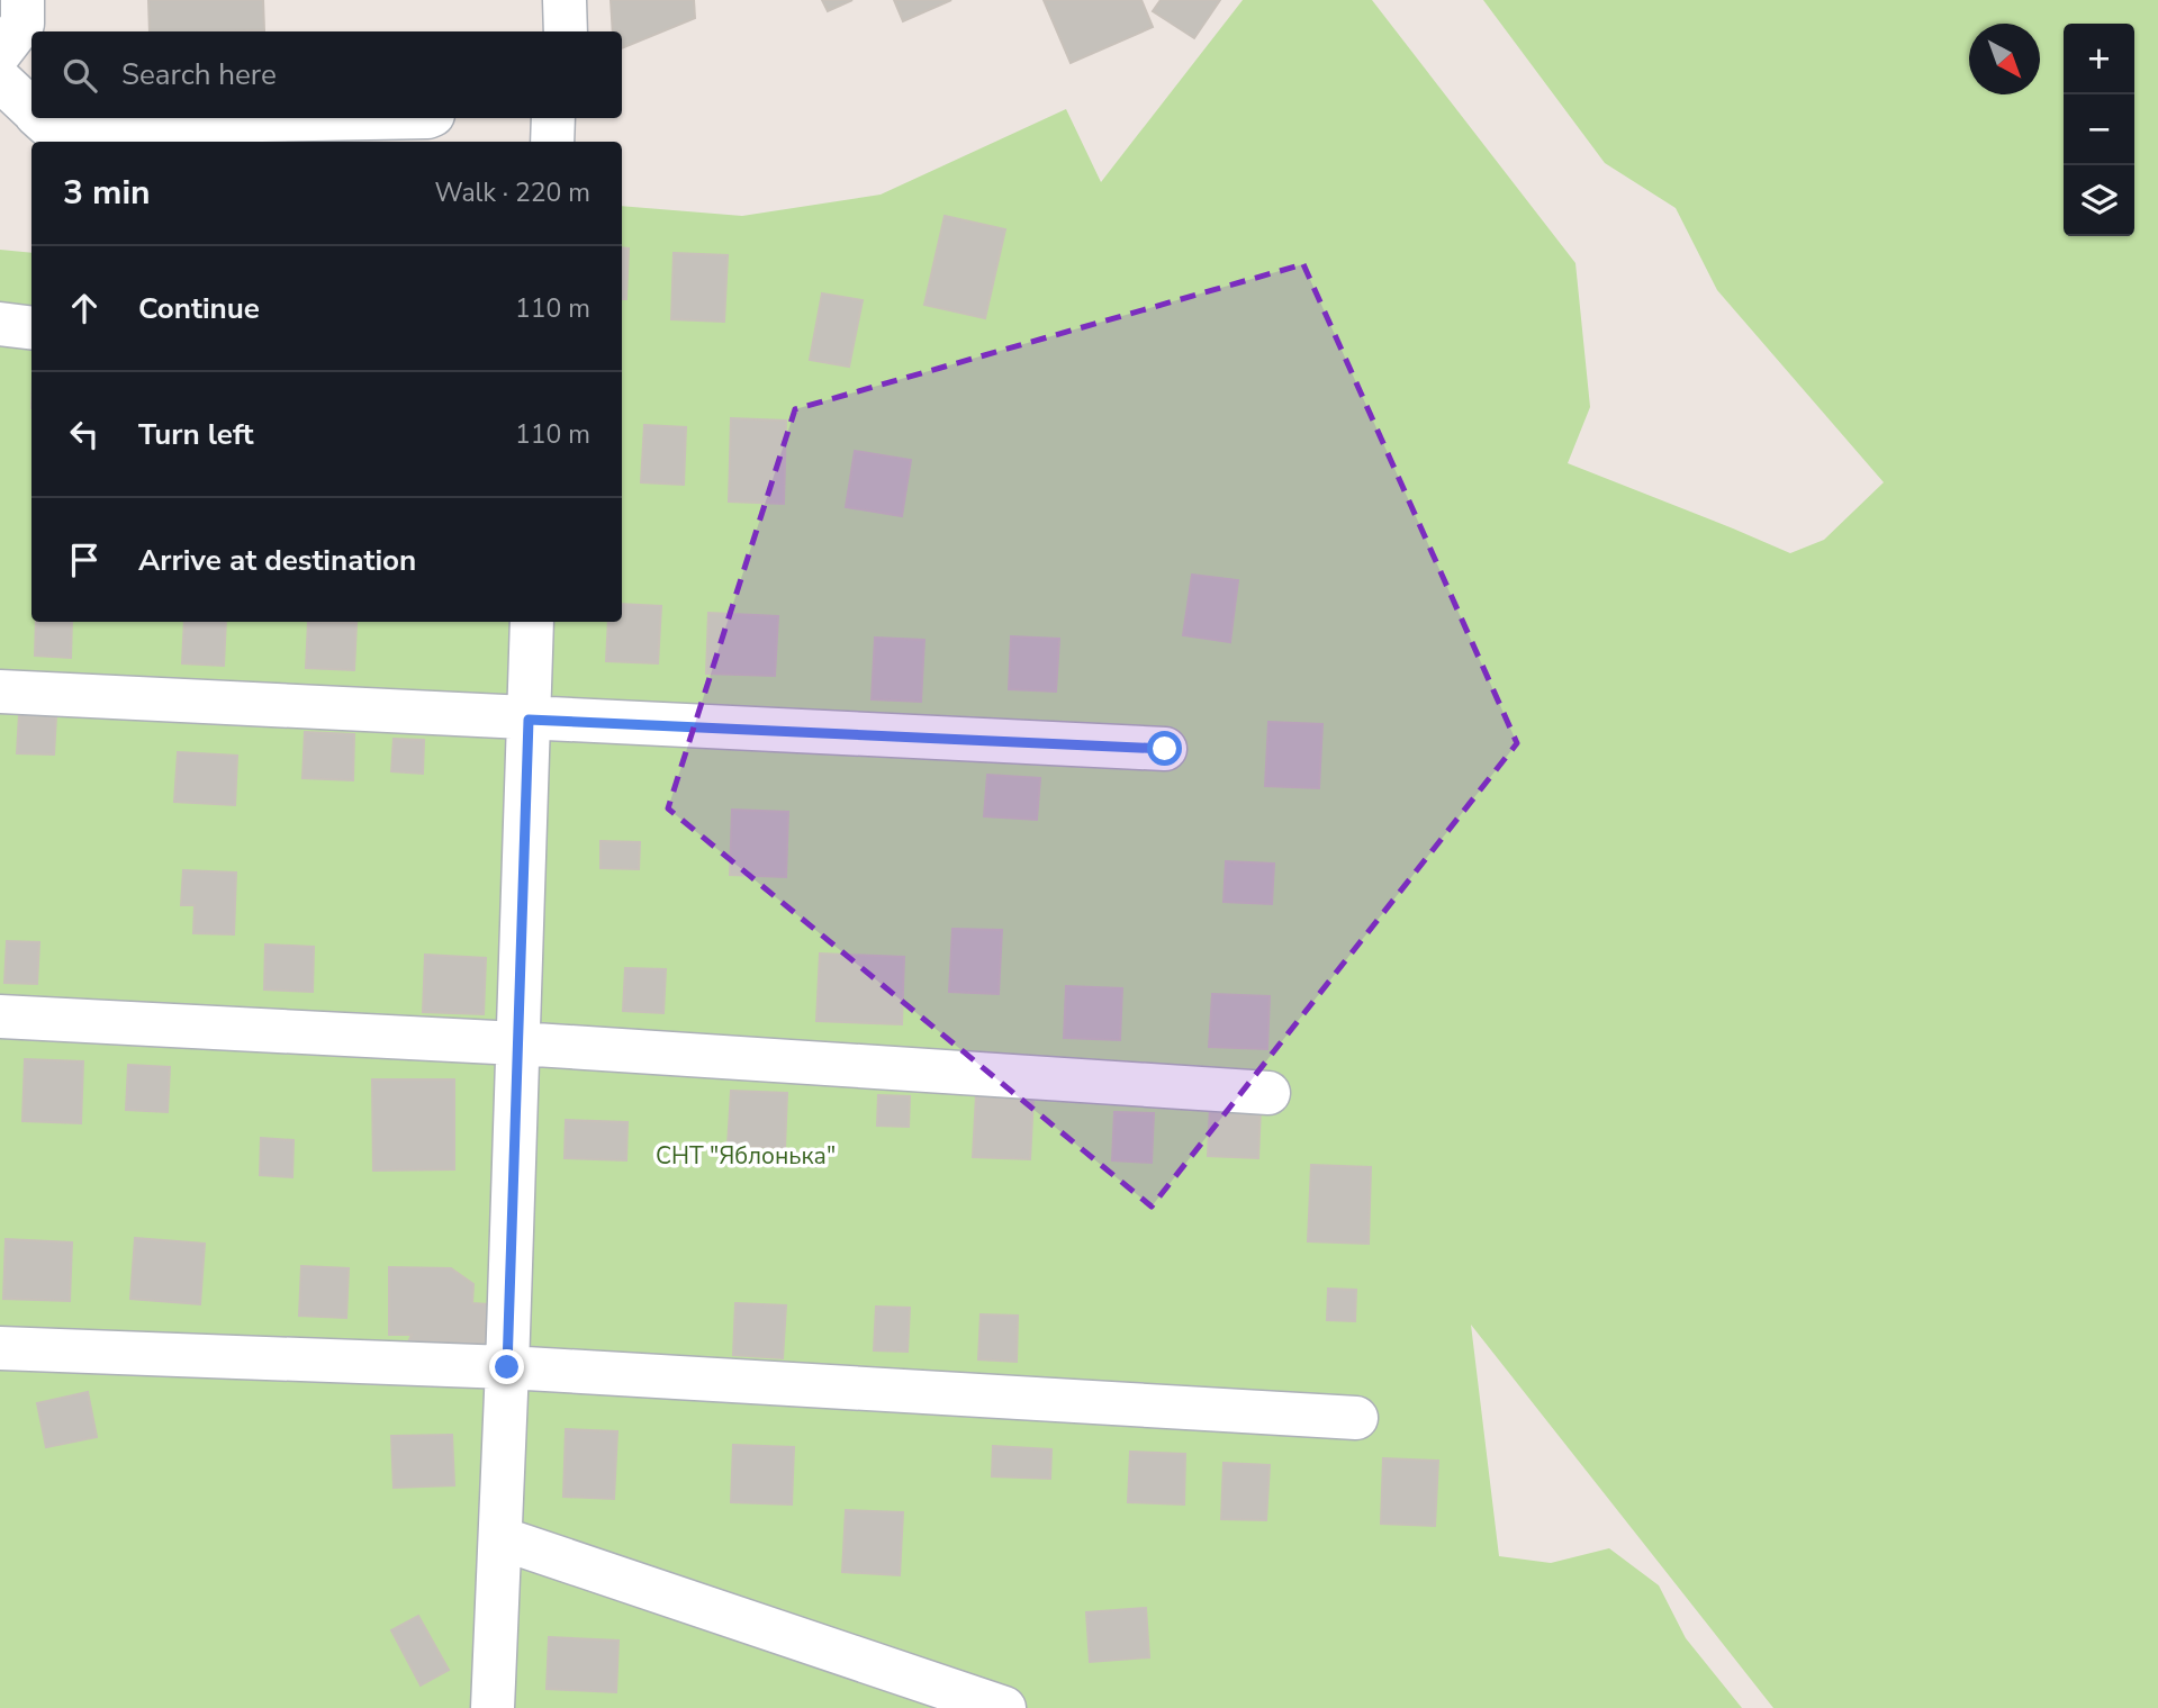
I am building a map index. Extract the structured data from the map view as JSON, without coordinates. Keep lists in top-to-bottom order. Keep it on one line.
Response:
{"parks":["СНТ \"Яблонька\""],"north":"bottom right","page":{"map_buttons":["+","−"],"search":"Search here","heading":["3 min","Walk · 220 m"],"list":[["Continue","110 m"],["Turn left","110 m"],"Arrive at destination"]}}
